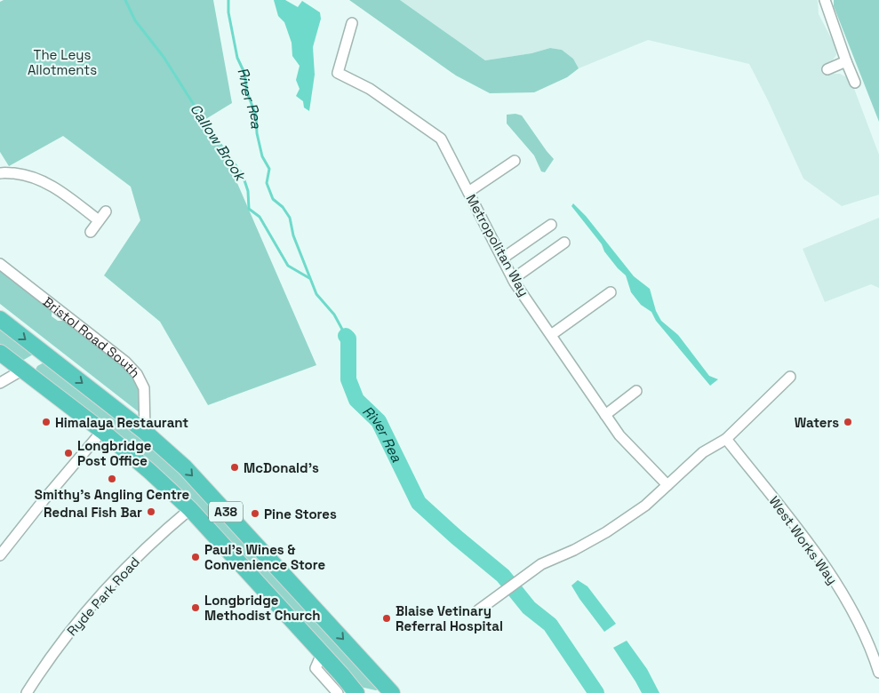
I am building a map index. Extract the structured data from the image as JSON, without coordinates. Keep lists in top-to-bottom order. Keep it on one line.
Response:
{"streets":{"highway":["A38"],"street":["Metropolitan Way","Bristol Road South","West Works Way","Ryde Park Road"]},"crossings":[["Bristol Road South","A38"],["A38","Ryde Park Road"]],"water":["River Rea","Callow Brook"],"parks":["The Leys Allotments"],"places":["Himalaya Restaurant","Waters","Longbridge Post Office","McDonald's","Smithy's Angling Centre","Rednal Fish Bar","Pine Stores","Paul's Wines & Convenience Store","Longbridge Methodist Church","Blaise Vetinary Referral Hospital"]}
